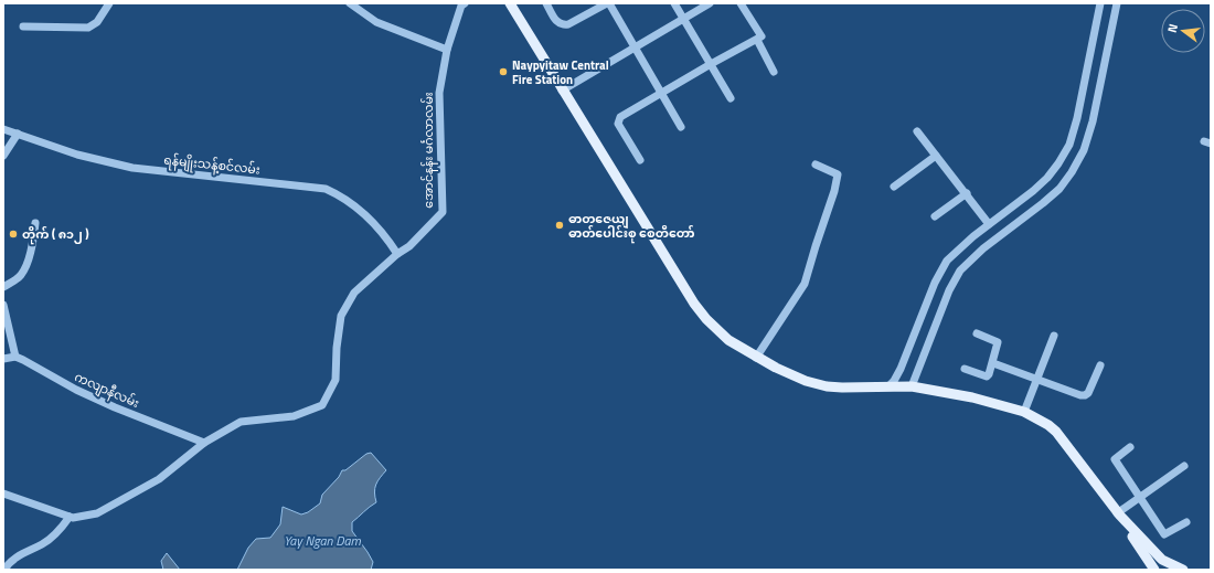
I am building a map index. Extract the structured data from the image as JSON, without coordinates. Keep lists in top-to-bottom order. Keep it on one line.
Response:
{"streets":{"street":["အောင်နန်း မင်္ဂလာလမ်း","ရန်မျိုးသန့်စင်လမ်း","ကလျာနီလမ်း"]},"crossings":[["အောင်နန်း မင်္ဂလာလမ်း","ရန်မျိုးသန့်စင်လမ်း"],["အောင်နန်း မင်္ဂလာလမ်း","ကလျာနီလမ်း"]],"water":["Yay Ngan Dam"],"places":["Naypyitaw Central Fire Station","ဓာတုဇေယျ ဓာတ်ပေါင်းစု စေတီတော်","တိုက် ( ၈၁၂ )"],"north":"left"}
